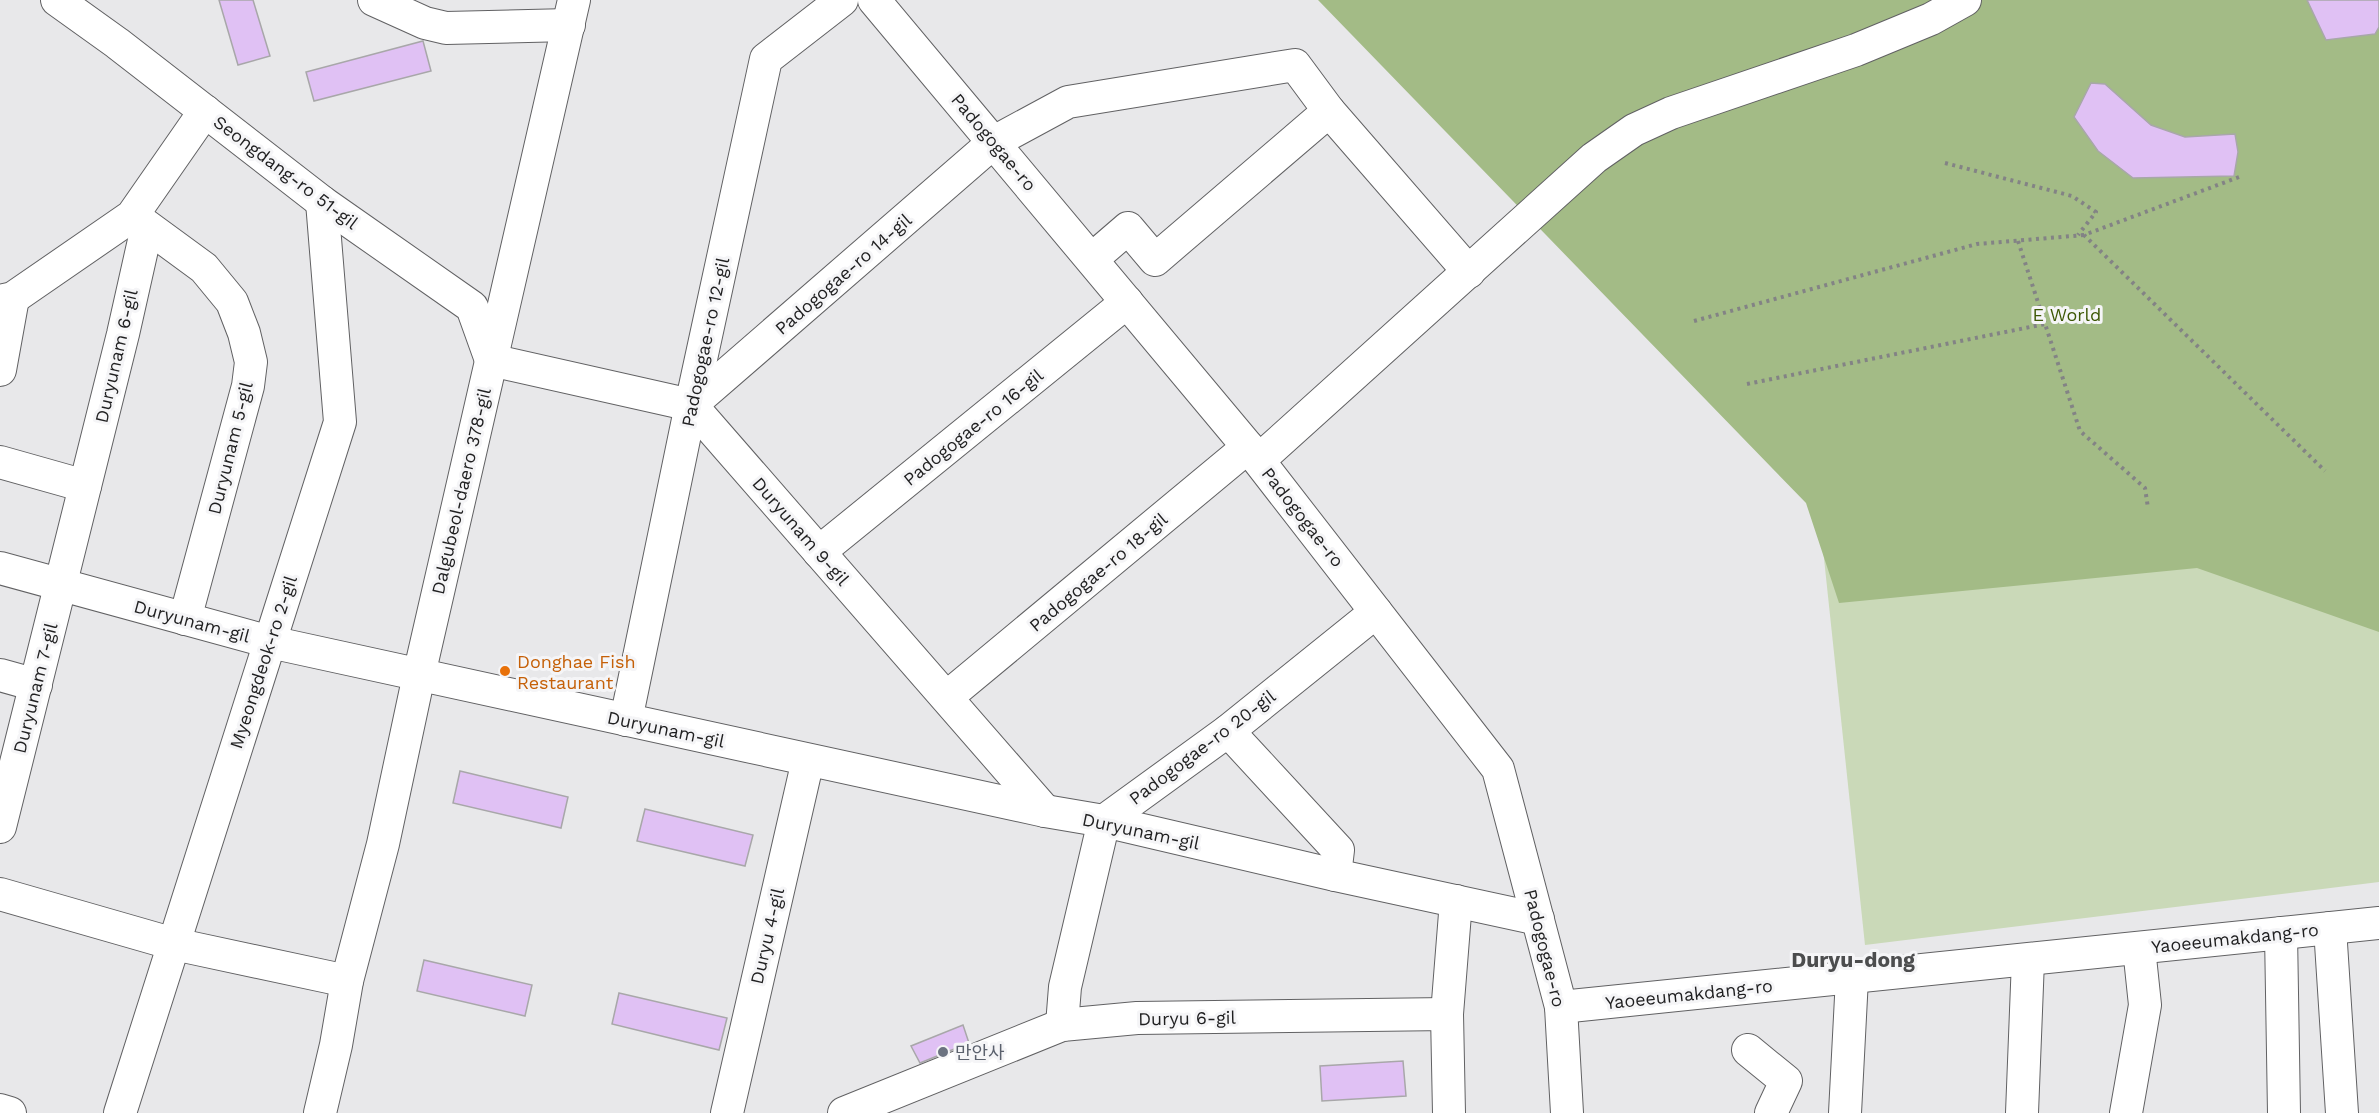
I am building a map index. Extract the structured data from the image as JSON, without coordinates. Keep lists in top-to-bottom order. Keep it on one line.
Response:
{"streets":{"street":["Padogogae-ro","Seongdang-ro 51-gil","Padogogae-ro 14-gil","Padogogae-ro 12-gil","Duryunam 6-gil","Padogogae-ro 16-gil","Duryunam 5-gil","Dalgubeol-daero 378-gil","Duryunam 9-gil","Padogogae-ro 18-gil","Duryunam-gil","Myeongdeok-ro 2-gil","Duryunam 7-gil","Padogogae-ro 20-gil","Duryu 4-gil","Yaoeeumakdang-ro","Duryu 6-gil"]},"crossings":[["Padogogae-ro","Padogogae-ro 14-gil"],["Padogogae-ro","Padogogae-ro 16-gil"],["Padogogae-ro","Padogogae-ro 18-gil"],["Padogogae-ro","Duryunam-gil"],["Padogogae-ro","Padogogae-ro 20-gil"],["Padogogae-ro","Yaoeeumakdang-ro"],["Seongdang-ro 51-gil","Duryunam 6-gil"],["Seongdang-ro 51-gil","Dalgubeol-daero 378-gil"],["Seongdang-ro 51-gil","Myeongdeok-ro 2-gil"],["Padogogae-ro 14-gil","Padogogae-ro 12-gil"],["Padogogae-ro 14-gil","Duryunam 9-gil"],["Padogogae-ro 12-gil","Duryunam 9-gil"],["Padogogae-ro 12-gil","Duryunam-gil"],["Duryunam 6-gil","Duryunam 5-gil"],["Duryunam 6-gil","Duryunam-gil"],["Duryunam 6-gil","Duryunam 7-gil"],["Padogogae-ro 16-gil","Duryunam 9-gil"],["Duryunam 5-gil","Duryunam-gil"],["Dalgubeol-daero 378-gil","Duryunam-gil"],["Duryunam 9-gil","Padogogae-ro 18-gil"],["Duryunam 9-gil","Duryunam-gil"],["Duryunam-gil","Myeongdeok-ro 2-gil"],["Duryunam-gil","Duryunam 7-gil"],["Duryunam-gil","Padogogae-ro 20-gil"],["Duryunam-gil","Duryu 4-gil"]],"districts":["Duryu-dong"],"parks":["E World"],"places":["Donghae Fish Restaurant","만안사"]}
